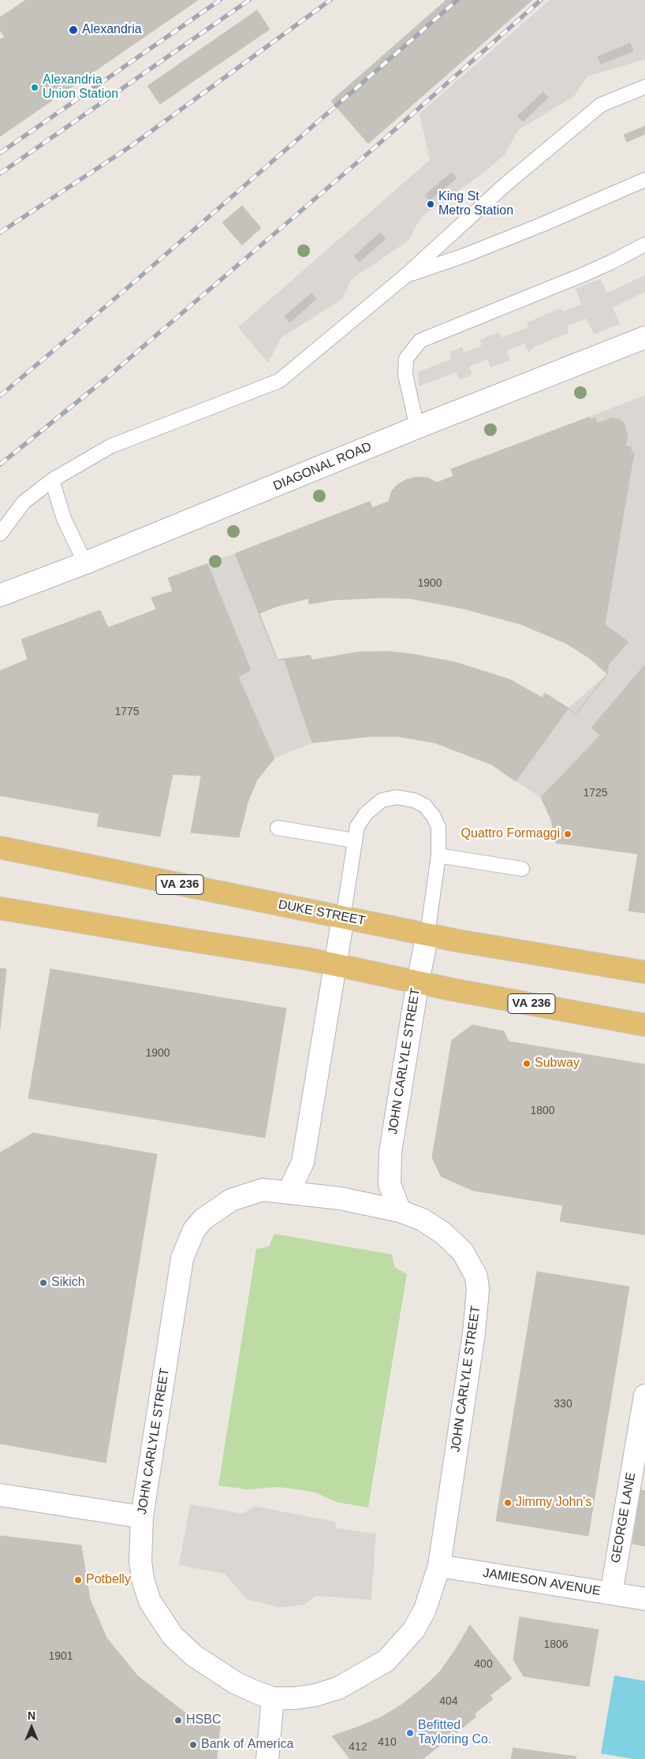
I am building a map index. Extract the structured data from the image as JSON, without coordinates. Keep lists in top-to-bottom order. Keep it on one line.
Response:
{"streets":{"main road":["VA 236","DUKE STREET"],"street":["DIAGONAL ROAD","JOHN CARLYLE STREET","GEORGE LANE","JAMIESON AVENUE"]},"crossings":[["VA 236","JOHN CARLYLE STREET"],["DUKE STREET","JOHN CARLYLE STREET"],["JOHN CARLYLE STREET","JAMIESON AVENUE"],["GEORGE LANE","JAMIESON AVENUE"]],"places":["Alexandria","Alexandria Union Station","King St Metro Station","Quattro Formaggi","Subway","Sikich","Jimmy John's","Potbelly","HSBC","Befitted Tayloring Co.","Bank of America"],"house_numbers":["1900","1775","1725","1900","1800","330","1806","1901","400","404","410","412"],"north":"top"}
